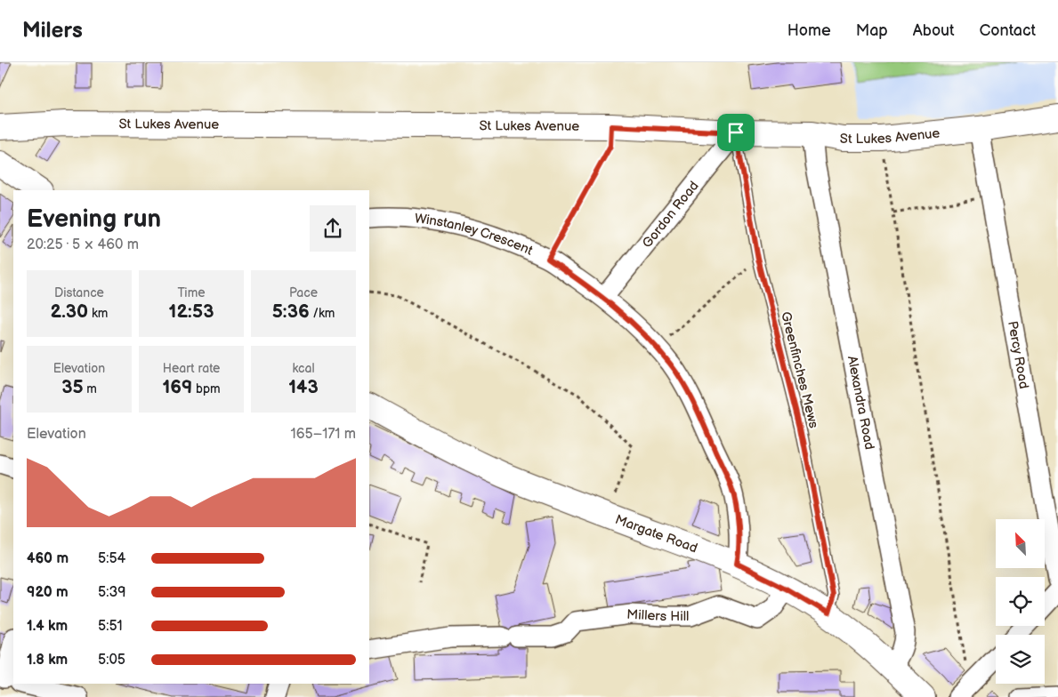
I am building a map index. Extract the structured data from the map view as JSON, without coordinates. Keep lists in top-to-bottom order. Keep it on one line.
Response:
{"streets":{"street":["St Lukes Avenue","Gordon Road","Winstanley Crescent","Percy Road","Alexandra Road","Margate Road","Millers Hill"],"lane":["Greenfinches Mews"]},"crossings":[["St Lukes Avenue","Gordon Road"],["St Lukes Avenue","Percy Road"],["St Lukes Avenue","Greenfinches Mews"],["St Lukes Avenue","Alexandra Road"],["Gordon Road","Winstanley Crescent"],["Gordon Road","Greenfinches Mews"],["Winstanley Crescent","Margate Road"],["Greenfinches Mews","Margate Road"],["Alexandra Road","Margate Road"],["Margate Road","Millers Hill"]],"north":"top left","page":{"header":"Milers","nav":["Home","Map","About","Contact"],"heading":["Evening run","20:25 · 5 × 460 m"],"stats":[["Distance","2.30 km"],["Time","12:53"],["Pace","5:36 /km"],["Elevation","35 m"],["Heart rate","169 bpm"],["kcal","143"]],"chart":["Elevation","165–171 m"],"list":[{"name":"460 m","note":"5:54"},{"name":"920 m","note":"5:39"},{"name":"1.4 km","note":"5:51"},{"name":"1.8 km","note":"5:05"}]}}
